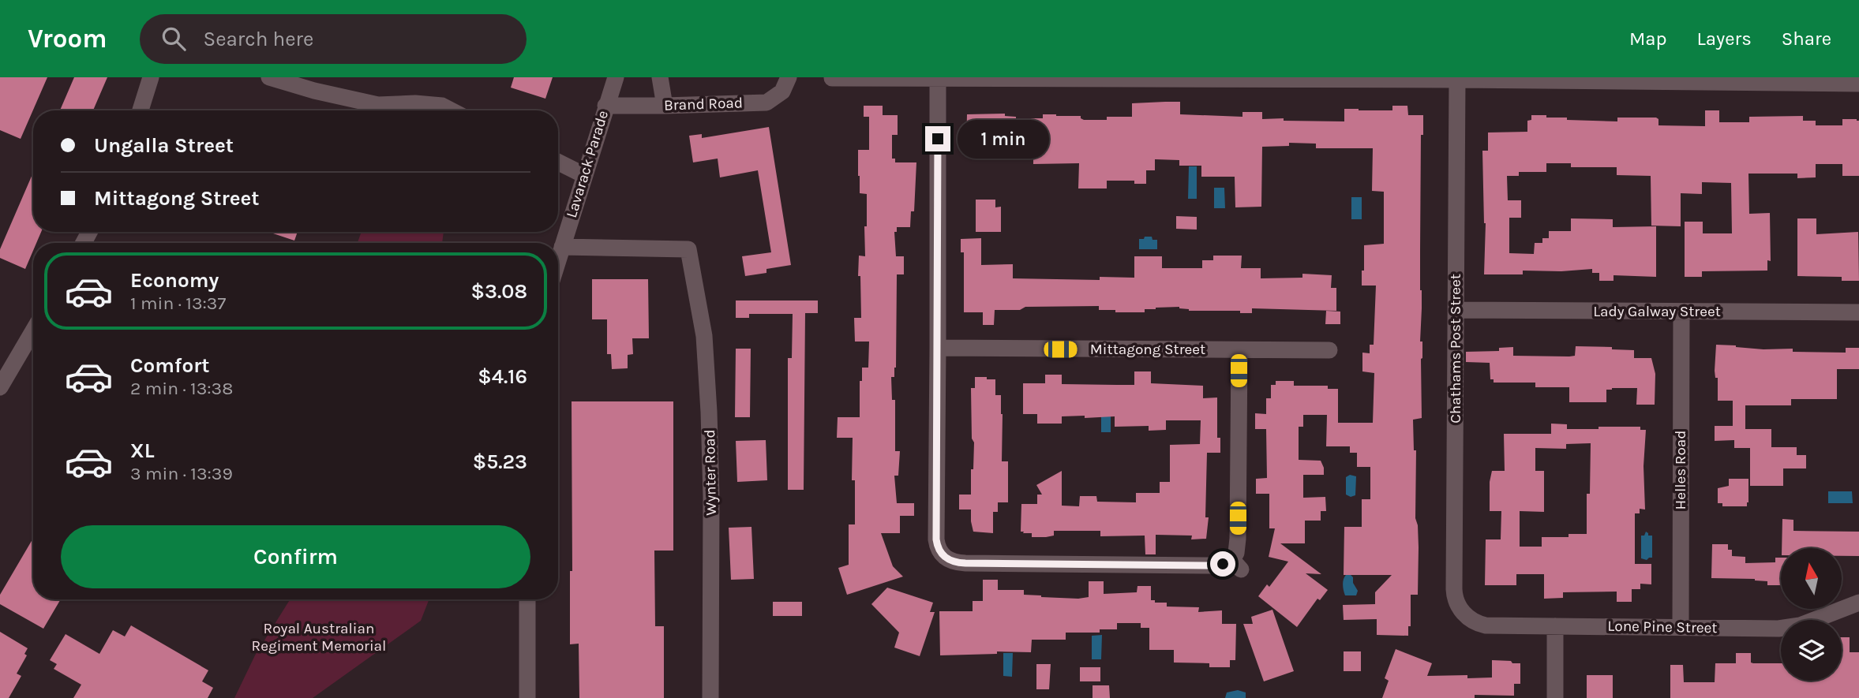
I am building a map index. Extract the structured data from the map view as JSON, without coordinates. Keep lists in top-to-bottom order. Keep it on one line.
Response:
{"streets":{"street":["Brand Road","Lavarack Parade","Lady Galway Street","Chathams Post Street","Mittagong Street","Helles Road","Wynter Road","Lone Pine Street"]},"crossings":[["Brand Road","Lavarack Parade"],["Lavarack Parade","Wynter Road"],["Lady Galway Street","Chathams Post Street"],["Lady Galway Street","Helles Road"],["Chathams Post Street","Lone Pine Street"],["Helles Road","Lone Pine Street"]],"parks":["Royal Australian Regiment Memorial"],"north":"top","page":{"header":"Vroom","search":"Search here","nav":["Map","Layers","Share"],"banner":["Ungalla Street","Mittagong Street"],"bubble":"1 min","list":[{"name":"Economy","note":"1 min · 13:37","value":"$3.08"},{"name":"Comfort","note":"2 min · 13:38","value":"$4.16"},{"name":"XL","note":"3 min · 13:39","value":"$5.23"}],"buttons":"Confirm"}}
